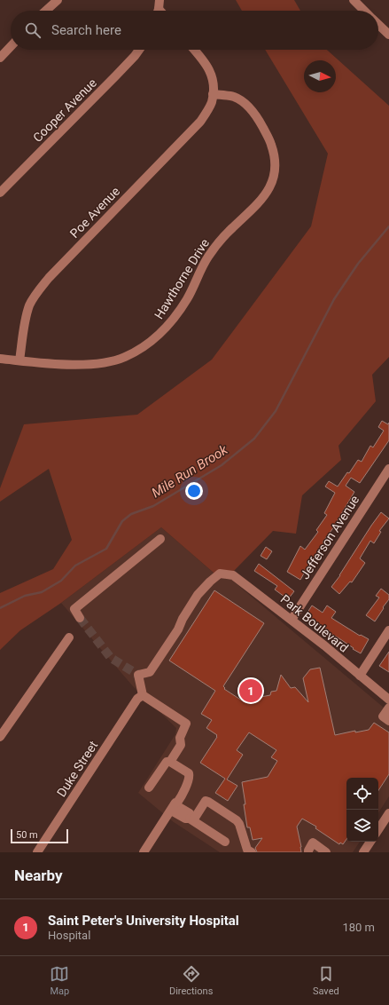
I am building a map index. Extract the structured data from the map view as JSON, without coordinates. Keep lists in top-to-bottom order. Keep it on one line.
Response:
{"streets":{"street":["Cooper Avenue","Poe Avenue","Hawthorne Drive","Jefferson Avenue","Park Boulevard","Duke Street"]},"crossings":[["Poe Avenue","Hawthorne Drive"],["Jefferson Avenue","Park Boulevard"],["Park Boulevard","Duke Street"]],"water":["Mile Run Brook"],"scale_bar":"50 m","north":"right","page":{"search":"Search here","pins":"1","scale":"50 m","heading":"Nearby","list":[{"mark":"1","name":"Saint Peter's University Hospital","note":"Hospital","value":"180 m"}],"nav":["Map","Directions","Saved"]}}
